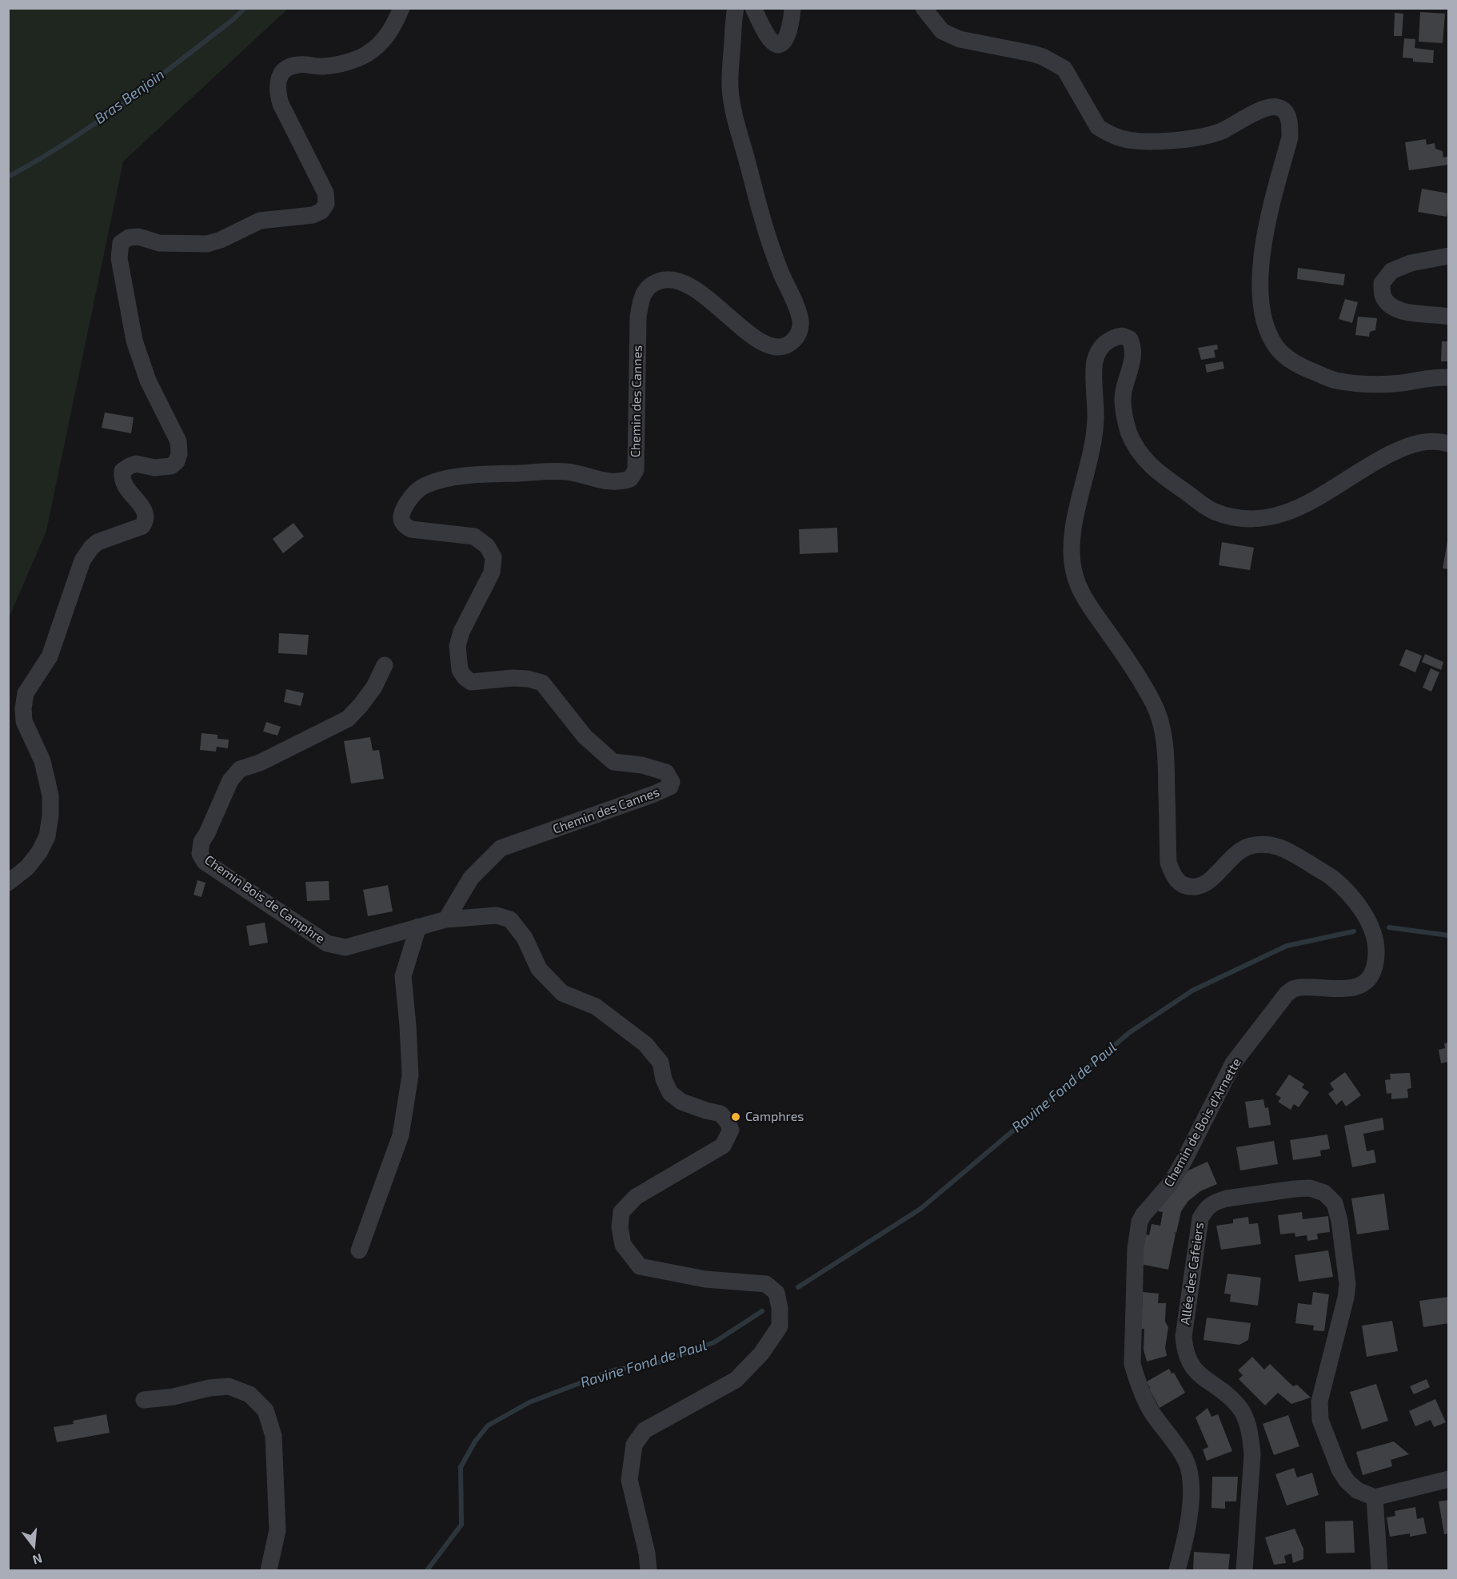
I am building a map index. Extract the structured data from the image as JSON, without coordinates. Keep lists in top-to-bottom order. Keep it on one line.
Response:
{"streets":{"street":["Chemin des Cannes","Chemin Bois de Camphre","Chemin de Bois d'Arnette","Allée des Cafeiers"]},"crossings":[["Chemin des Cannes","Chemin Bois de Camphre"]],"water":["Bras Benjoin","Ravine Fond de Paul"],"places":["Camphres"],"north":"bottom"}
